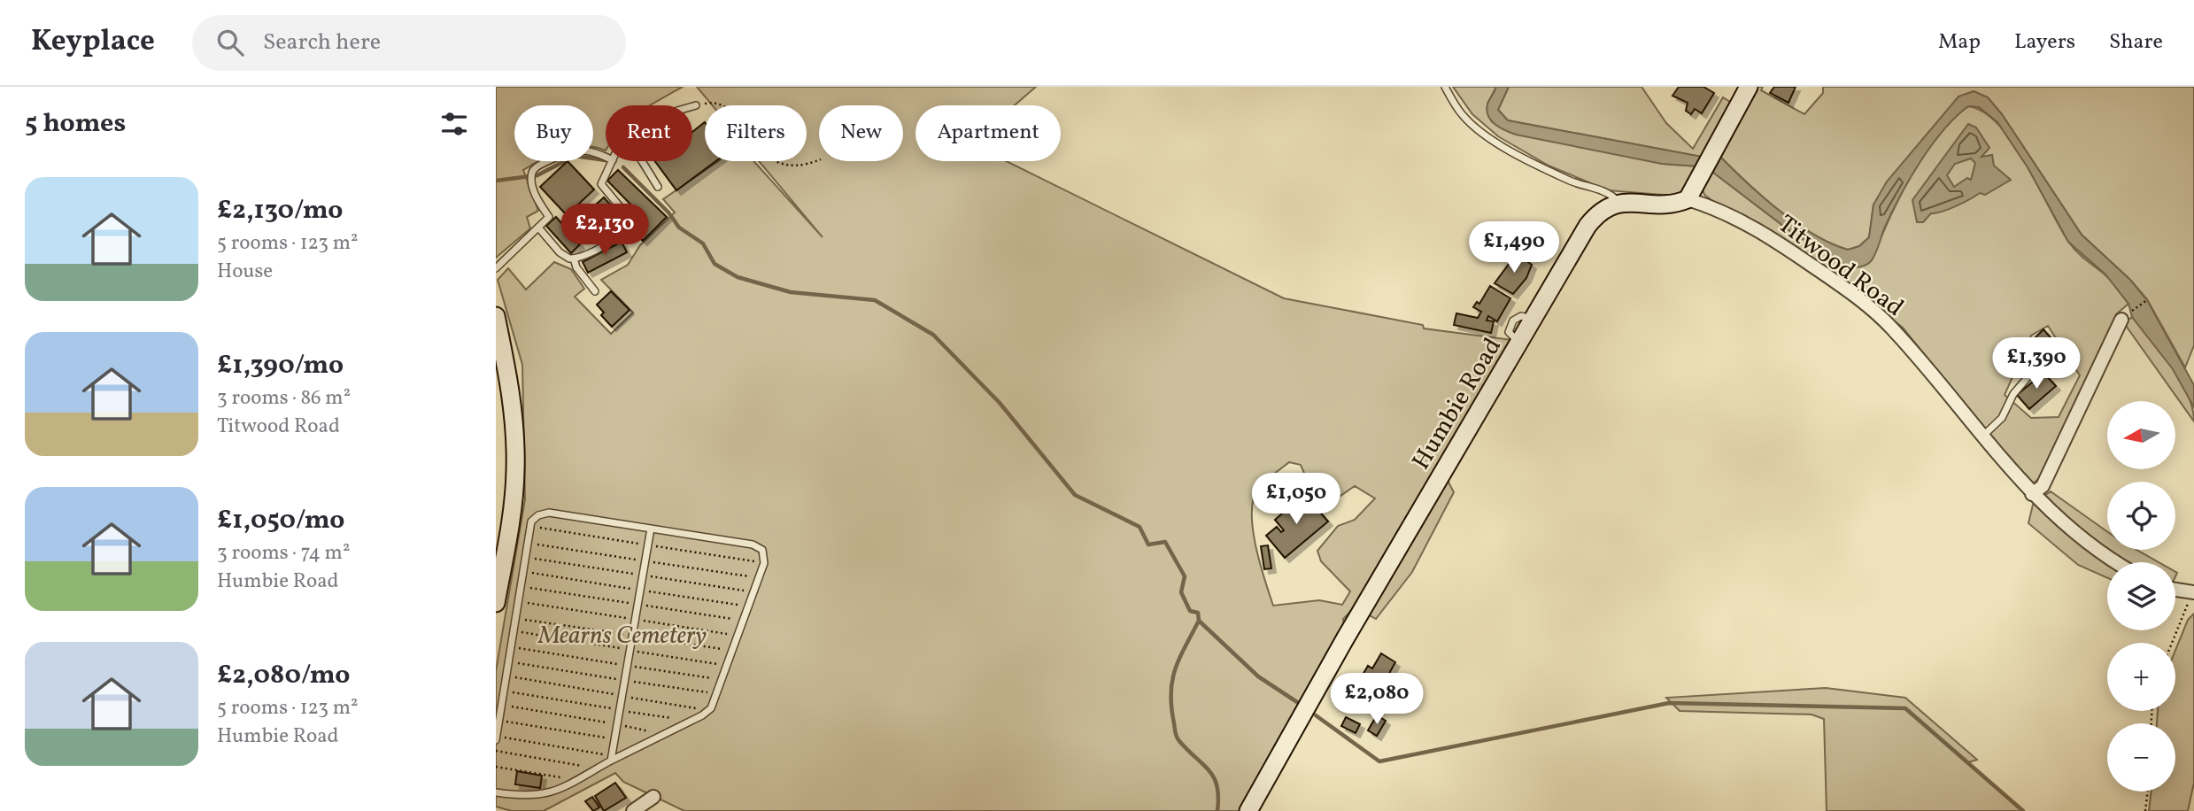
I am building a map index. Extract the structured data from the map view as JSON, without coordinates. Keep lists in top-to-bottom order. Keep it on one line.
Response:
{"streets":{"street":["Titwood Road","Humbie Road"]},"parks":["Mearns Cemetery"],"north":"left","page":{"header":"Keyplace","search":"Search here","nav":["Map","Layers","Share"],"heading":"5 homes","chip":["Buy","Rent","Filters","New","Apartment"],"list":[{"name":"£2,130/mo","note":"5 rooms · 123 m² · House"},{"name":"£1,390/mo","note":"3 rooms · 86 m² · Titwood Road"},{"name":"£1,050/mo","note":"3 rooms · 74 m² · Humbie Road"},{"name":"£2,080/mo","note":"5 rooms · 123 m² · Humbie Road"}],"price":["£2,130","£1,490","£1,390","£1,050","£2,080"],"map_buttons":["+","−"]}}
